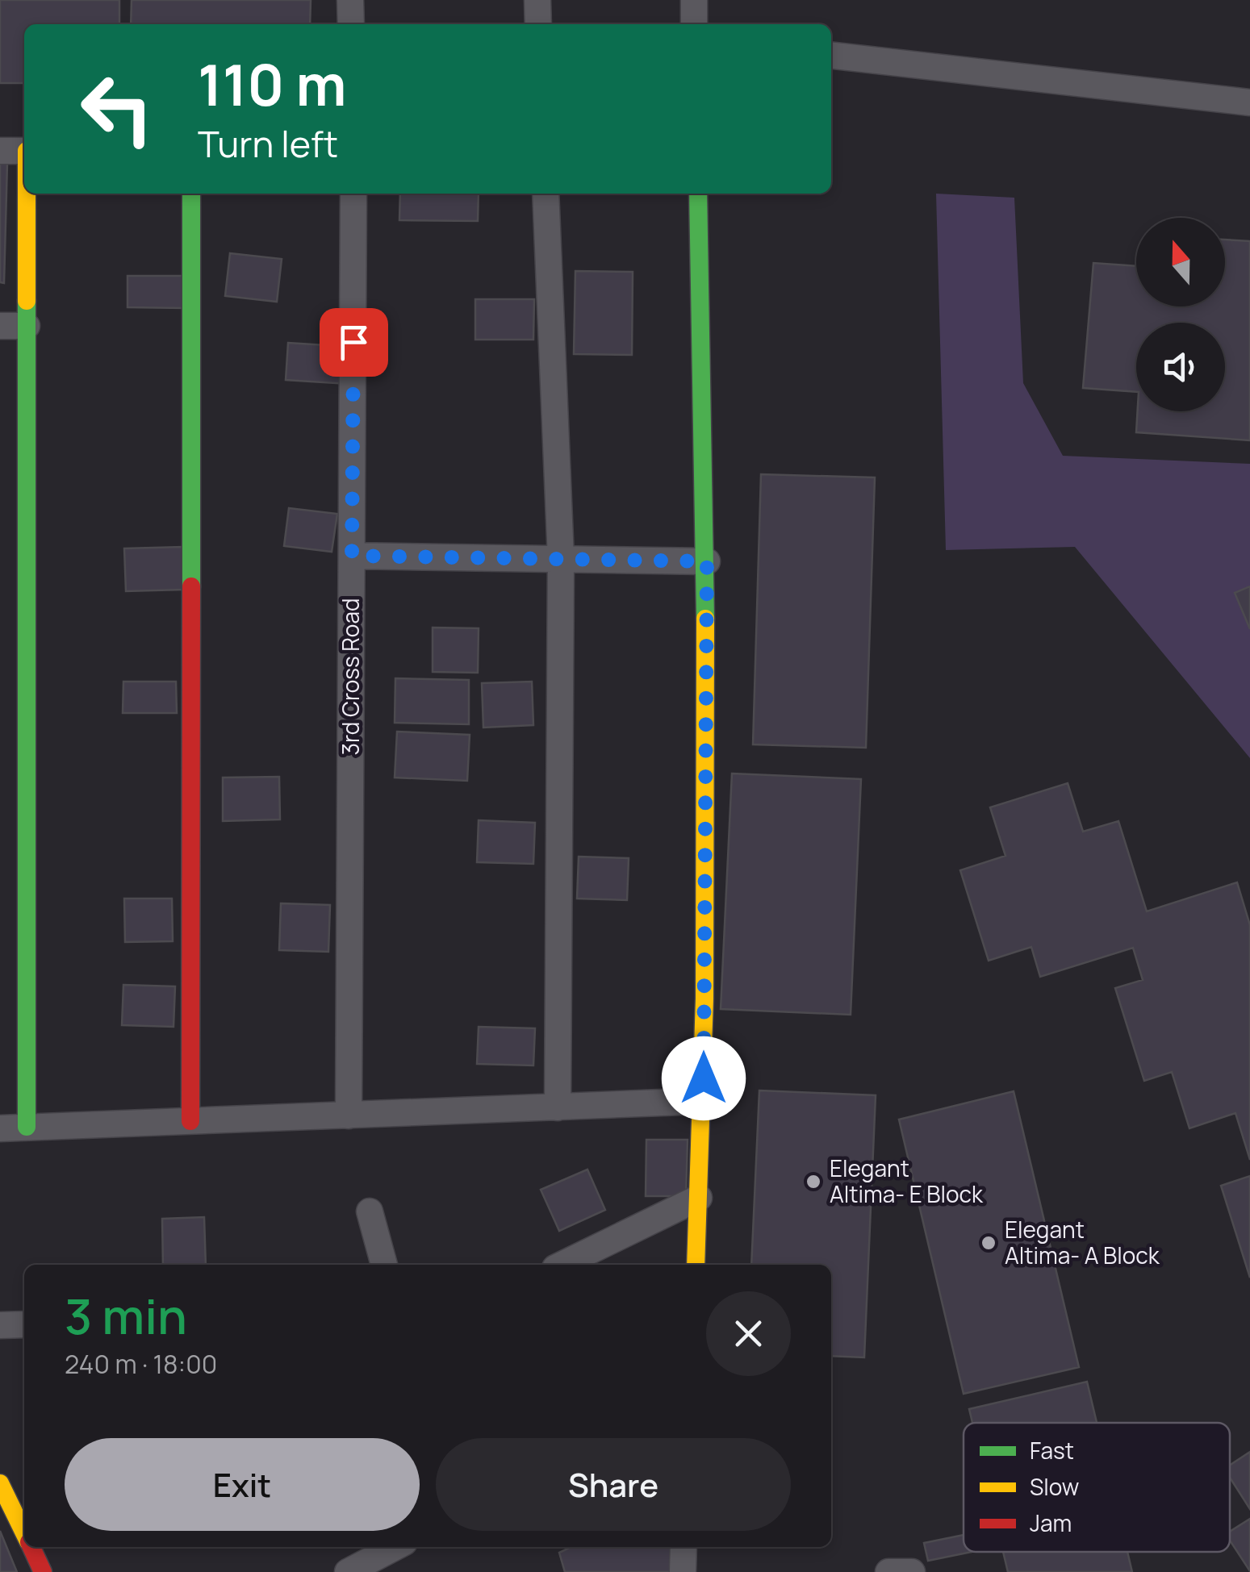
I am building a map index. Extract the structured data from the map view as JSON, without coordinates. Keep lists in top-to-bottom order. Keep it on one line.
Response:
{"streets":{"street":["3rd Cross Road"]},"places":["Elegant Altima- E Block","Elegant Altima- A Block"],"legend":["Fast","Slow","Jam"],"north":"top","page":{"turn":["110 m","Turn left"],"heading":["3 min","240 m · 18:00"],"buttons":["Exit","Share"]}}
